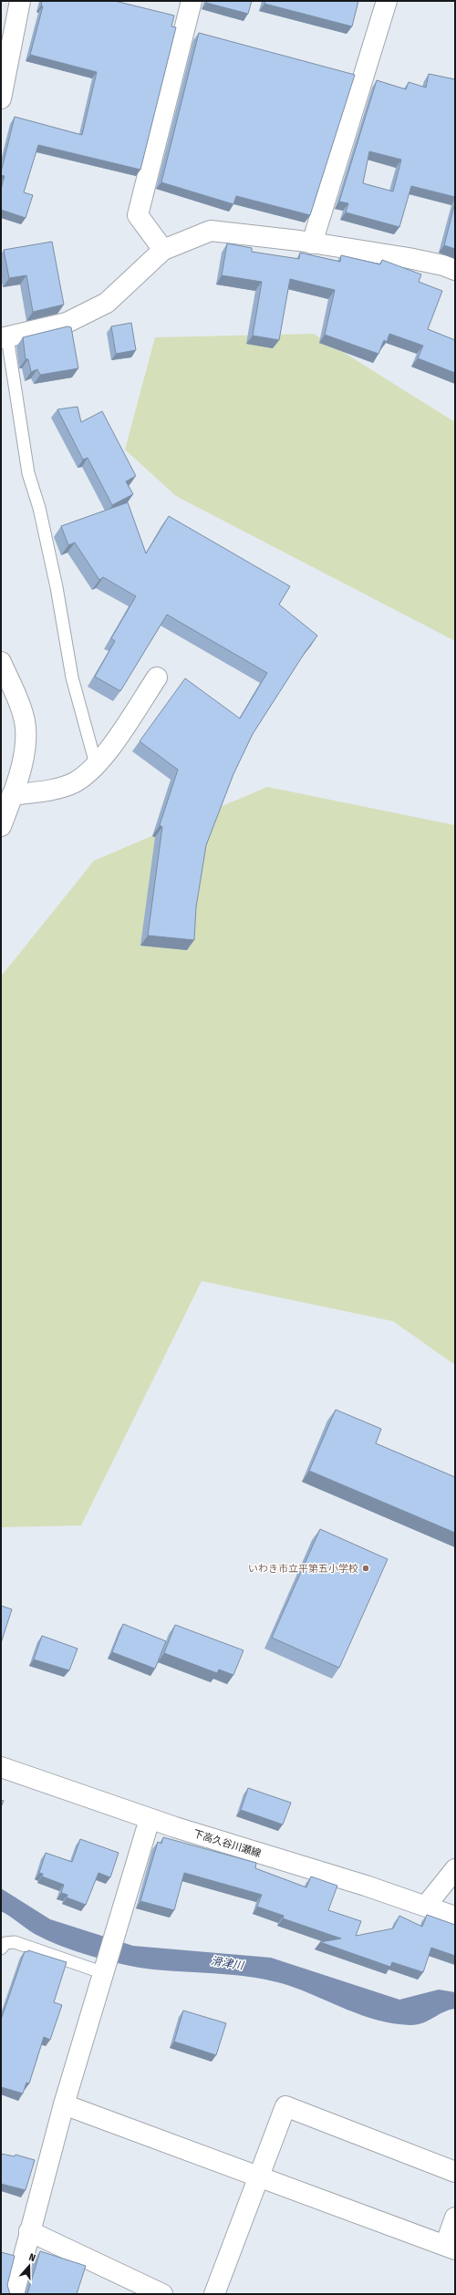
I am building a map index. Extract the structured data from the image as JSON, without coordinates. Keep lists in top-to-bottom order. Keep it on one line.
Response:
{"streets":{"street":["下高久谷川瀬線"]},"water":["滑津川"],"places":["いわき市立平第五小学校"],"north":"top"}
